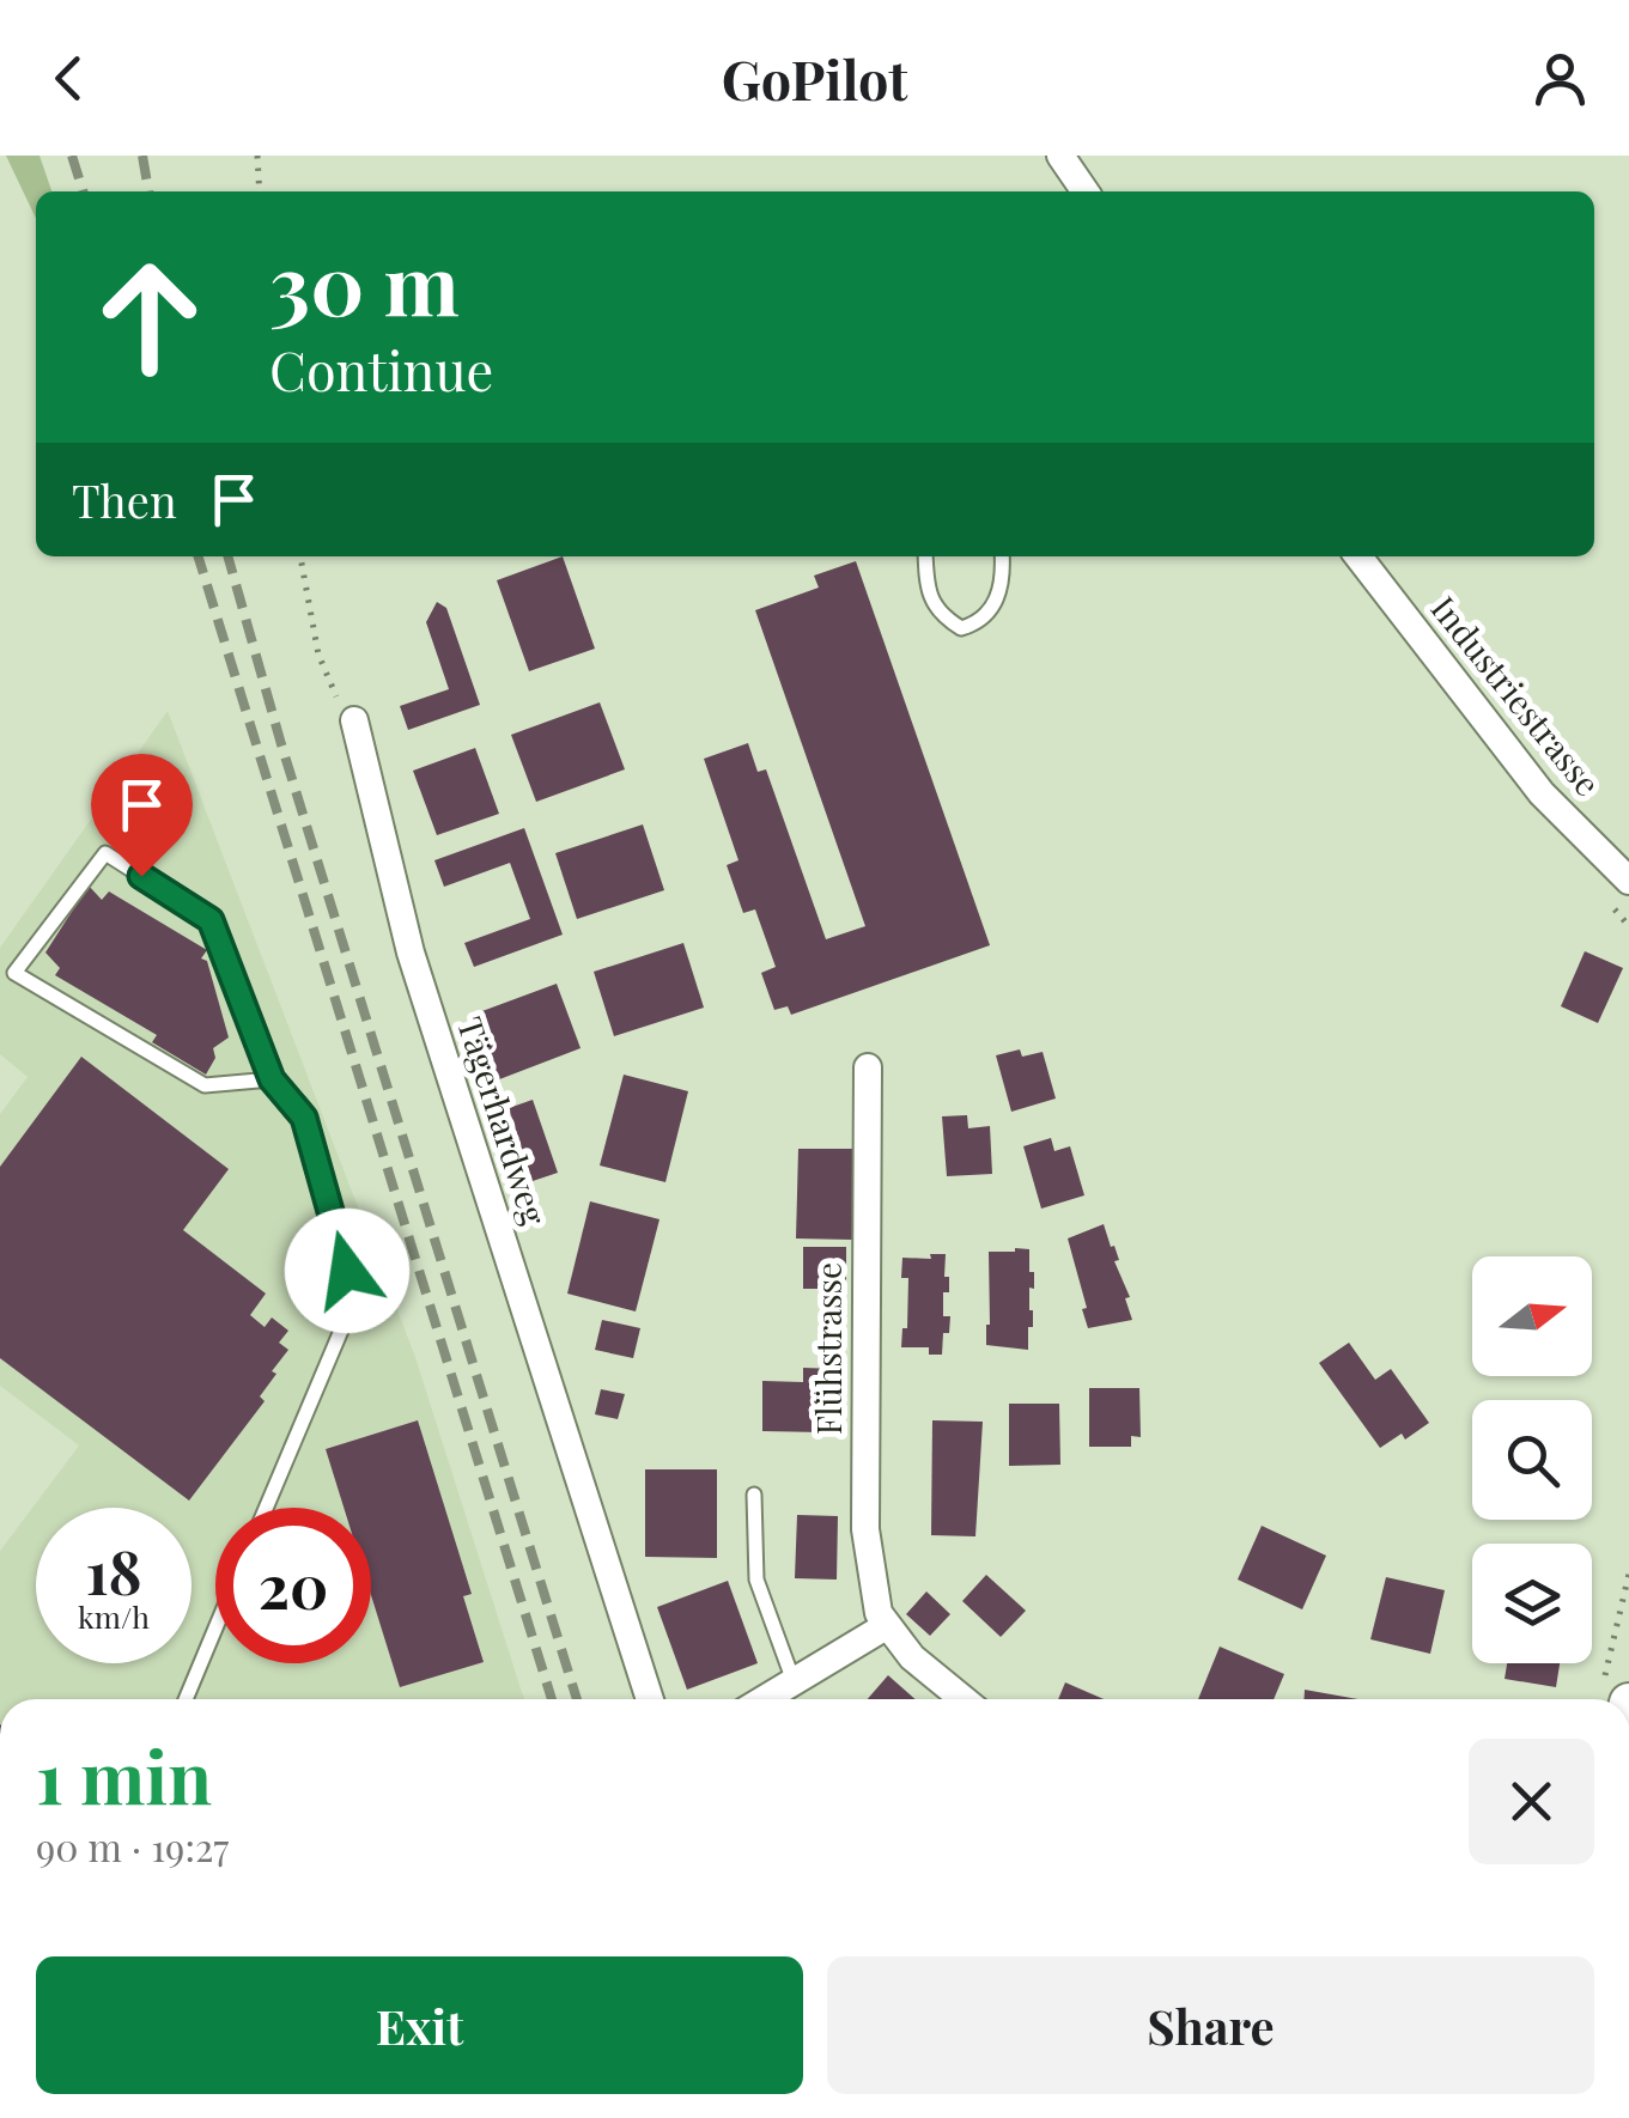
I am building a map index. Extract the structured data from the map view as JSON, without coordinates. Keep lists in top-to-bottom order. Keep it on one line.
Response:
{"streets":{"street":["Industriestrasse","Tägerhardweg","Flühstrasse"]},"north":"right","page":{"header":"GoPilot","turn":["30 m","Continue"],"then":"Then","speed":"18 km/h","limit":"20","heading":["1 min","90 m · 19:27"],"buttons":["Exit","Share"]}}
